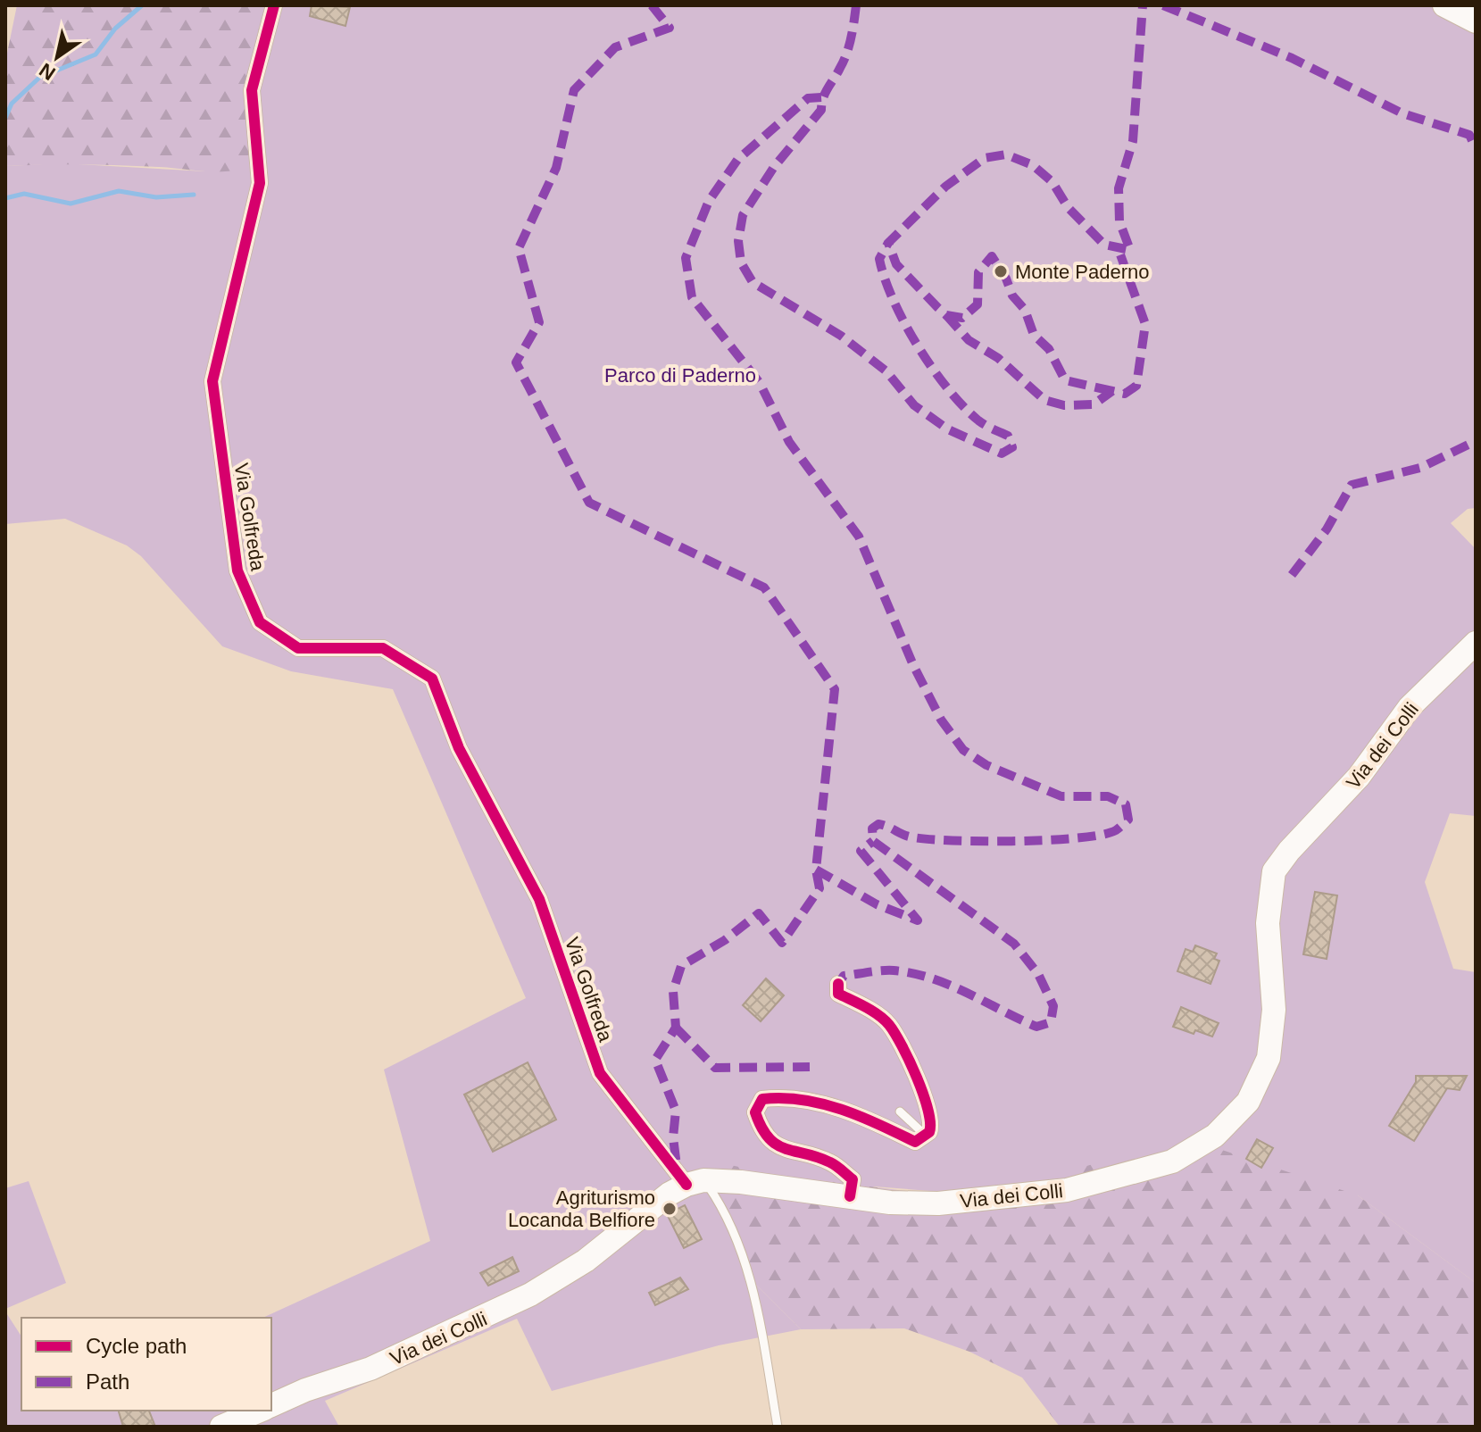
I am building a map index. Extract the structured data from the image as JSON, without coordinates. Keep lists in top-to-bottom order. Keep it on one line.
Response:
{"streets":{"main road":["Via dei Colli"],"street":["Via Golfreda"]},"crossings":[["Via Golfreda","Via dei Colli"]],"parks":["Parco di Paderno"],"places":["Monte Paderno","Agriturismo Locanda Belfiore"],"legend":["Cycle path","Path"],"north":"bottom left"}
